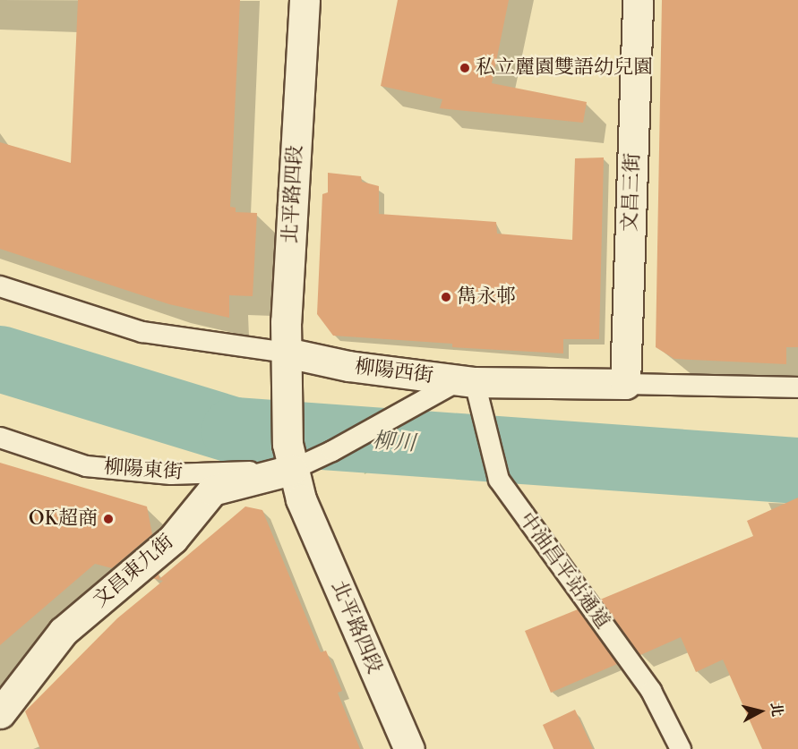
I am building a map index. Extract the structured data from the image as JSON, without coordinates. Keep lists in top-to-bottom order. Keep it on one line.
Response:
{"streets":{"street":["文昌三街","北平路四段","柳陽西街","文昌東九街"],"lane":["柳陽東街","中油昌平站通道"]},"crossings":[["文昌三街","柳陽西街"],["北平路四段","柳陽西街"],["北平路四段","柳陽東街"],["北平路四段","文昌東九街"],["柳陽西街","中油昌平站通道"],["柳陽東街","文昌東九街"]],"water":["柳川"],"places":["私立麗園雙語幼兒園","雋永邨","OK超商"],"north":"right"}
